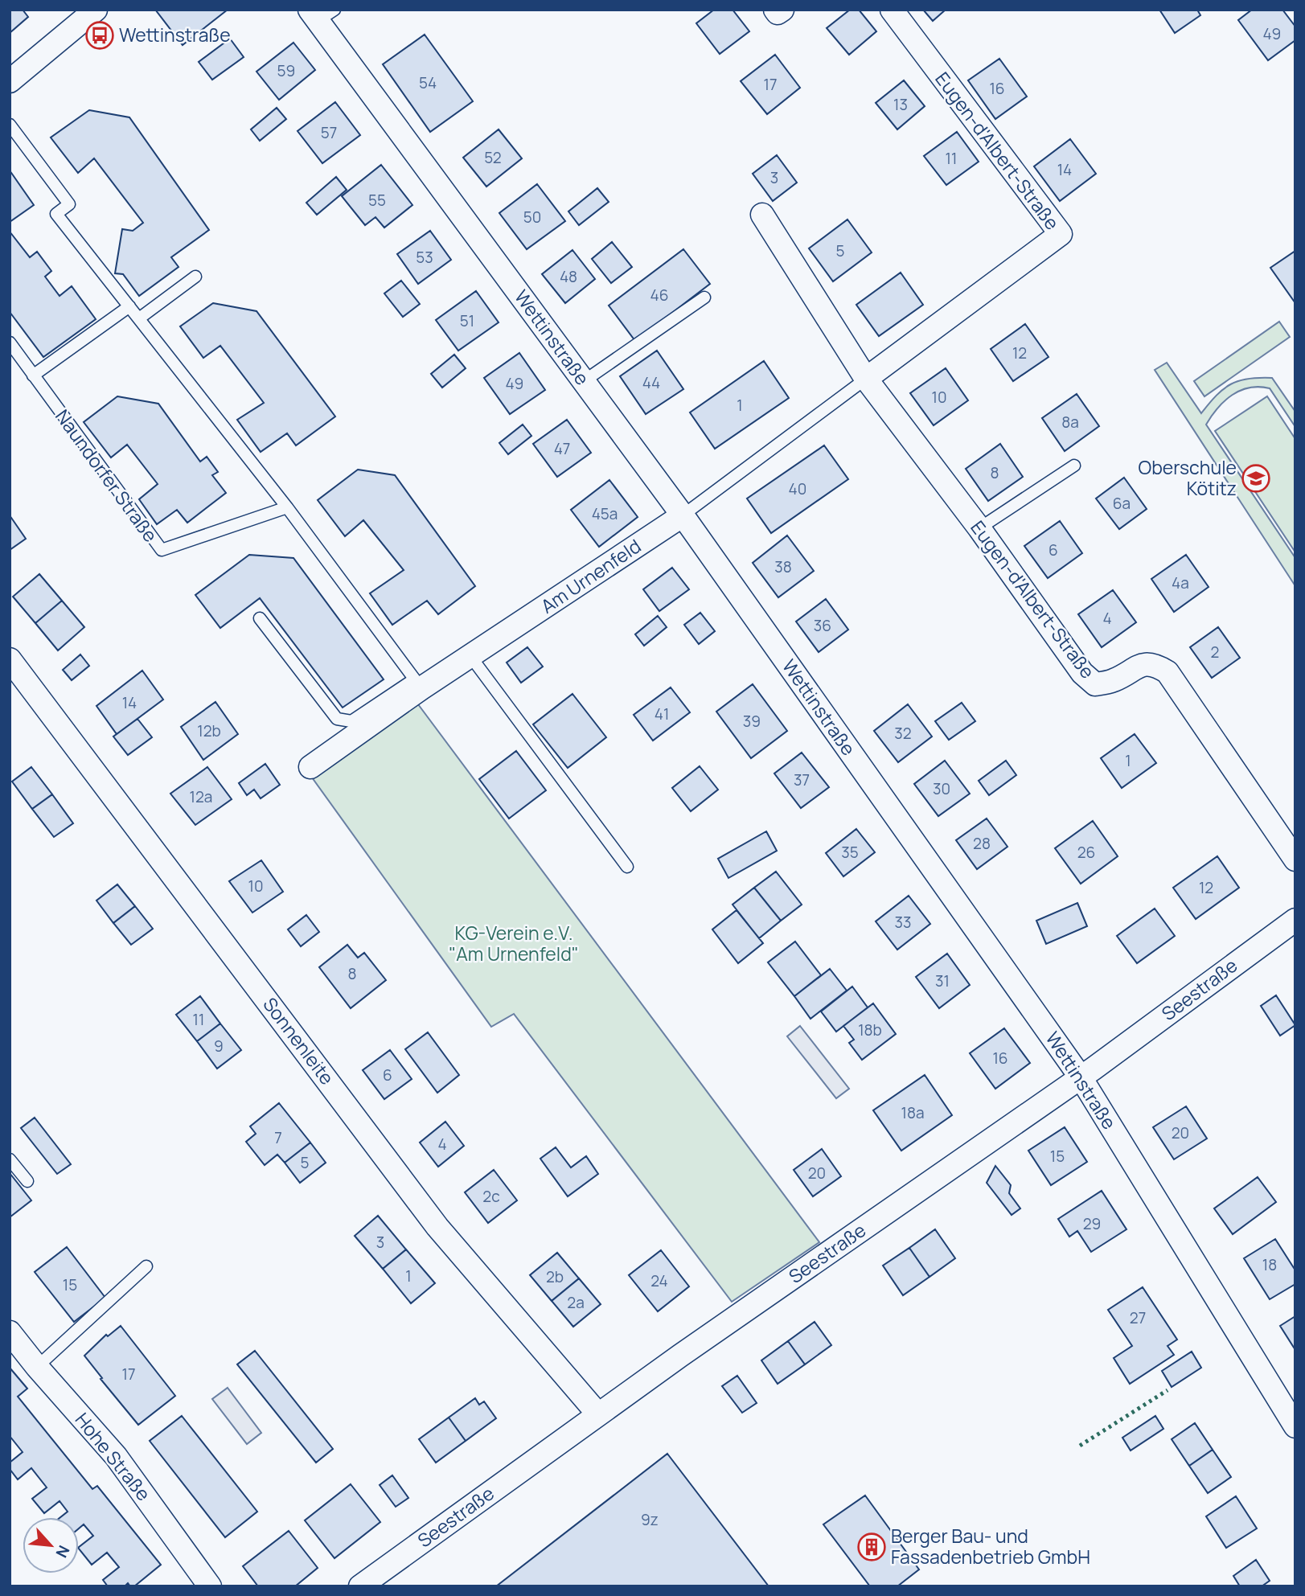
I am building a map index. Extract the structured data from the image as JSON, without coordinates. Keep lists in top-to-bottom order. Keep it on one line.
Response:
{"streets":{"street":["Eugen-d'Albert-Straße","Wettinstraße","Am Urnenfeld","Seestraße","Sonnenleite","Hohe Straße"],"lane":["Naundorfer Straße"]},"crossings":[["Eugen-d'Albert-Straße","Am Urnenfeld"],["Wettinstraße","Am Urnenfeld"],["Wettinstraße","Seestraße"],["Seestraße","Sonnenleite"]],"parks":["KG-Verein e.V. \"Am Urnenfeld\""],"places":{"bus stop":["Wettinstraße"],"school or university":["Oberschule Kötitz"],"building":["Berger Bau- und Fassadenbetrieb GmbH"]},"house_numbers":["49","59","54","17","16","13","57","52","11","14","3","55","50","5","53","48","46","51","12","44","49","10","1","8a","47","8","40","6a","45a","6","38","4a","4","36","2","14","41","39","12b","32","1","37","30","12a","28","35","26","10","12","33","8","31","11","18b","9","16","6","18a","20","7","4","15","5","20","2c","29","3","18","1","2b","24","15","2a","27","17","9z"],"north":"bottom right"}
